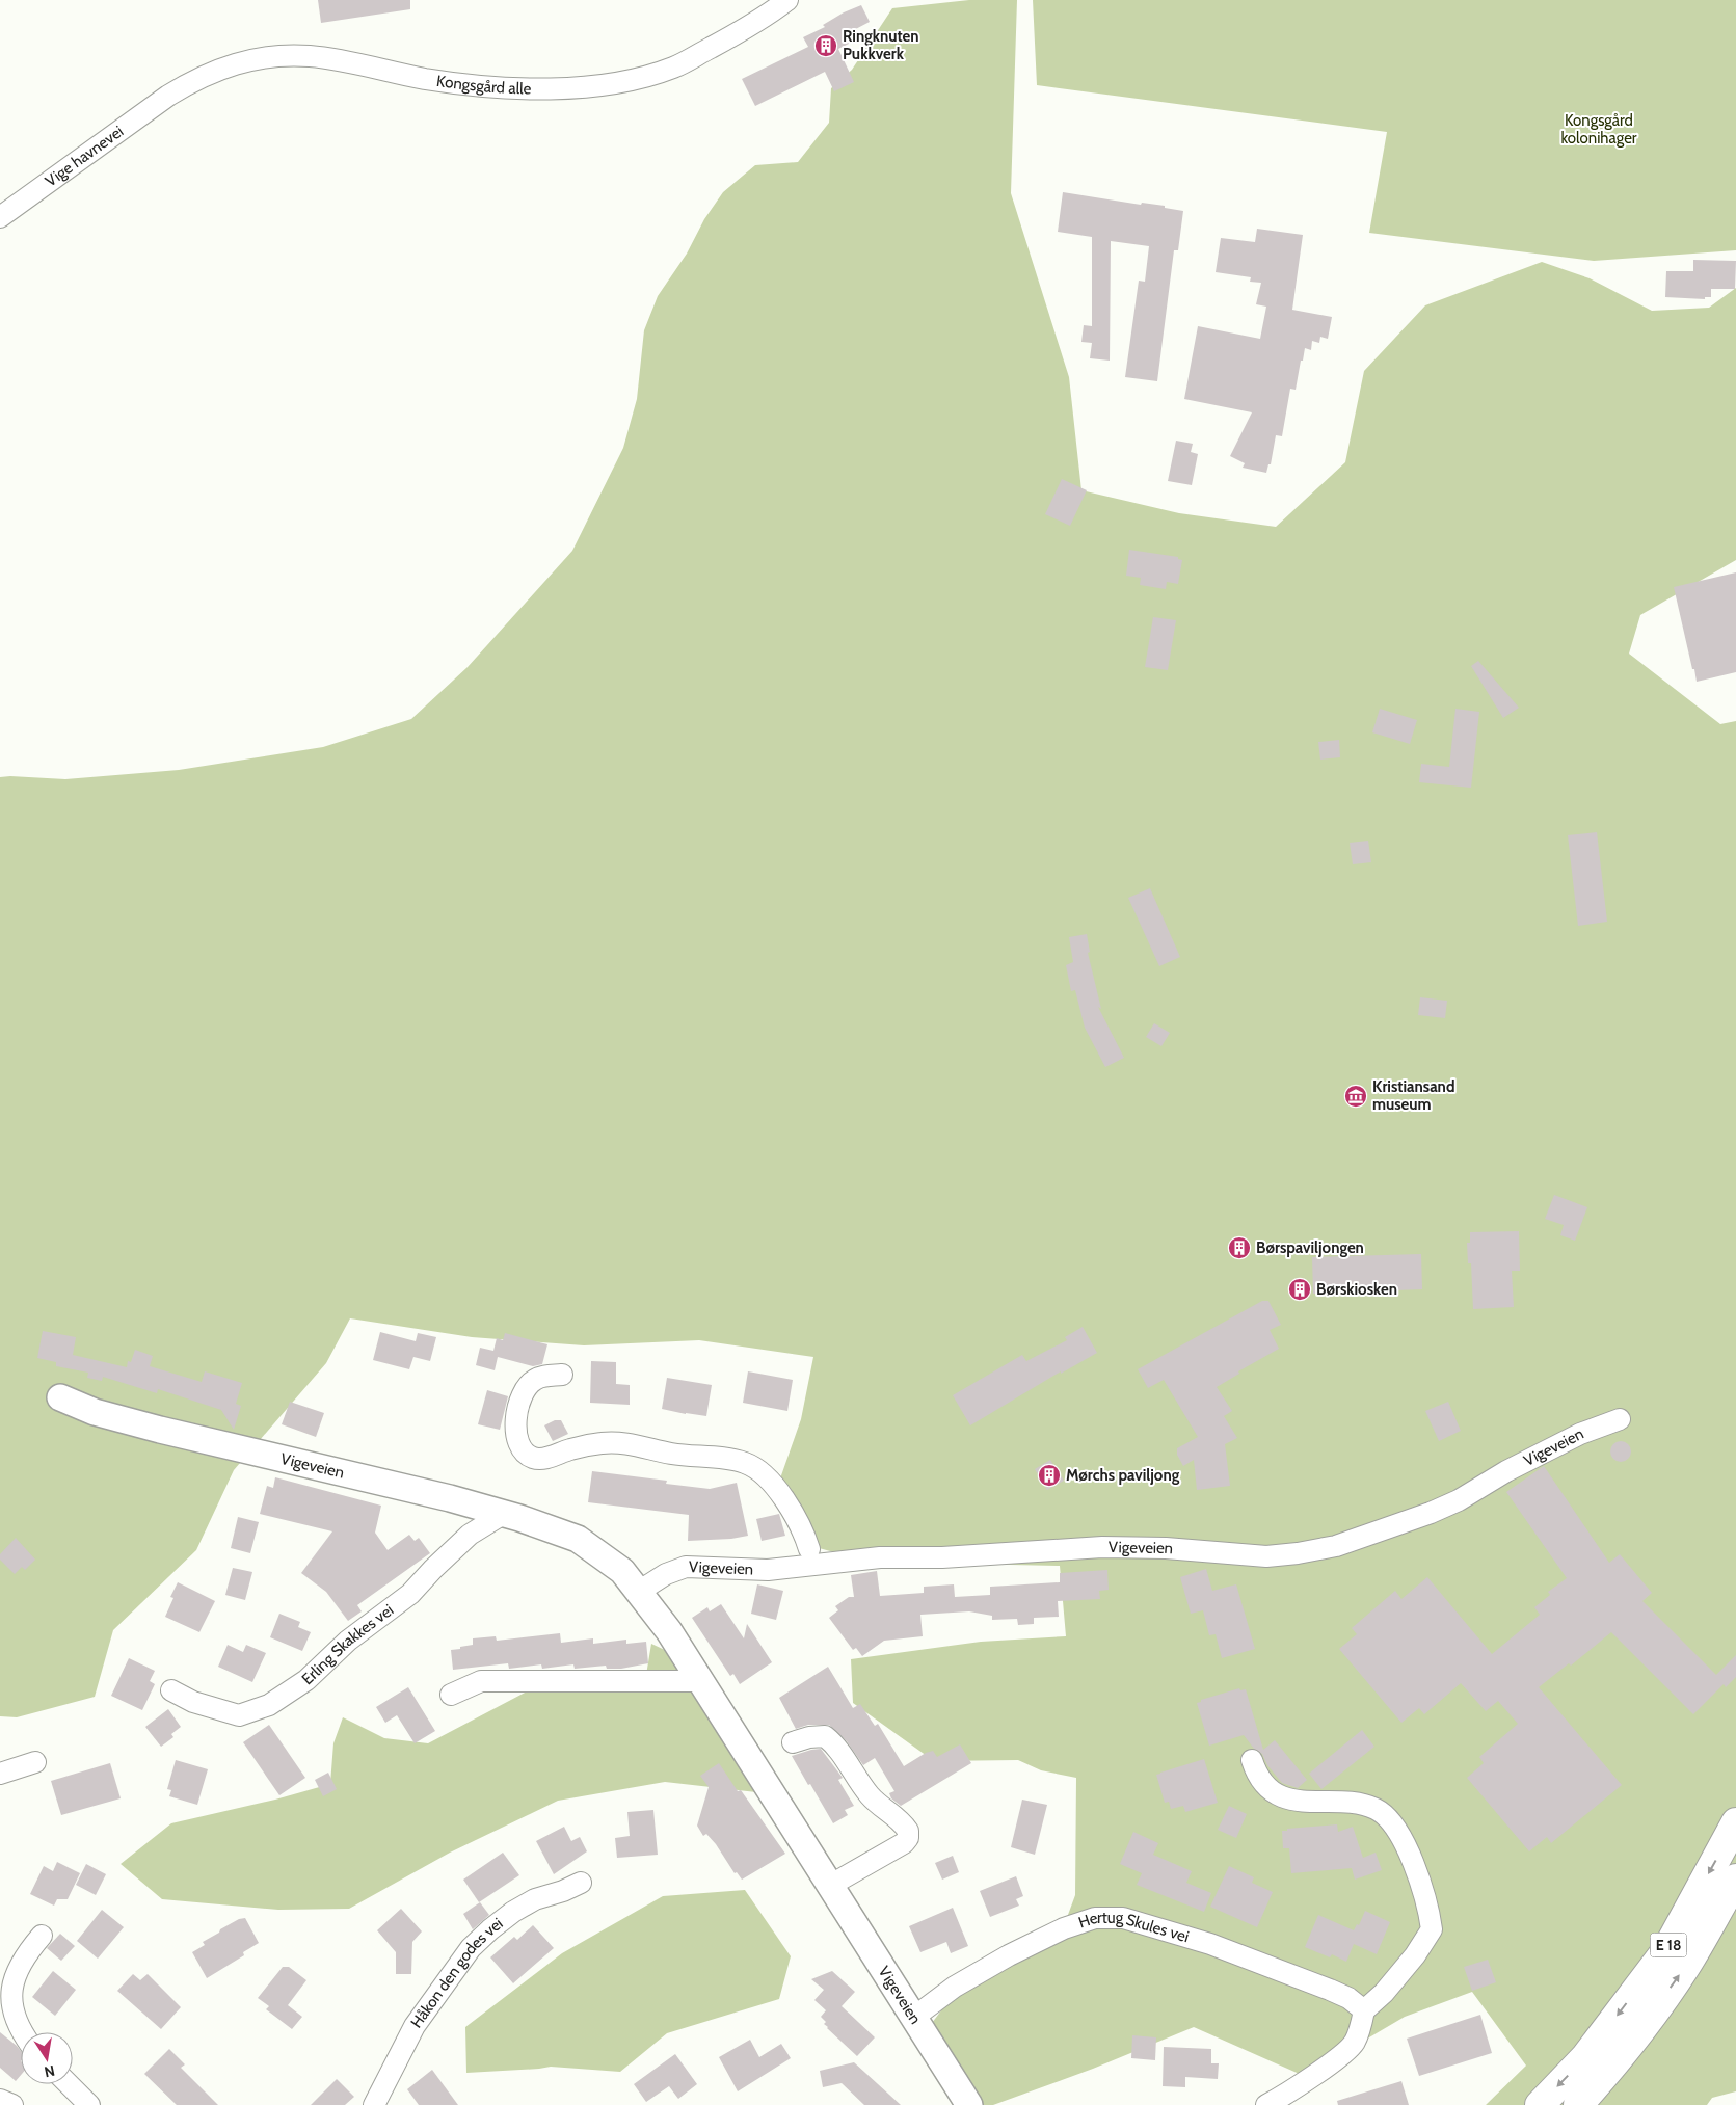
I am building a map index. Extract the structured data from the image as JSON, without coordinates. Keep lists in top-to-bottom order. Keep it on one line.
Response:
{"streets":{"highway":["E 18"],"street":["Kongsgård alle","Vige havnevei","Vigeveien","Erling Skakkes vei","Hertug Skules vei","Håkon den godes vei"]},"crossings":[["Kongsgård alle","Vige havnevei"],["Vigeveien","Erling Skakkes vei"],["Vigeveien","Hertug Skules vei"]],"parks":["Kongsgård kolonihager"],"places":{"building":["Ringknuten Pukkverk","Børspaviljongen","Børskiosken","Mørchs paviljong"],"museum":["Kristiansand museum"]},"north":"bottom"}
